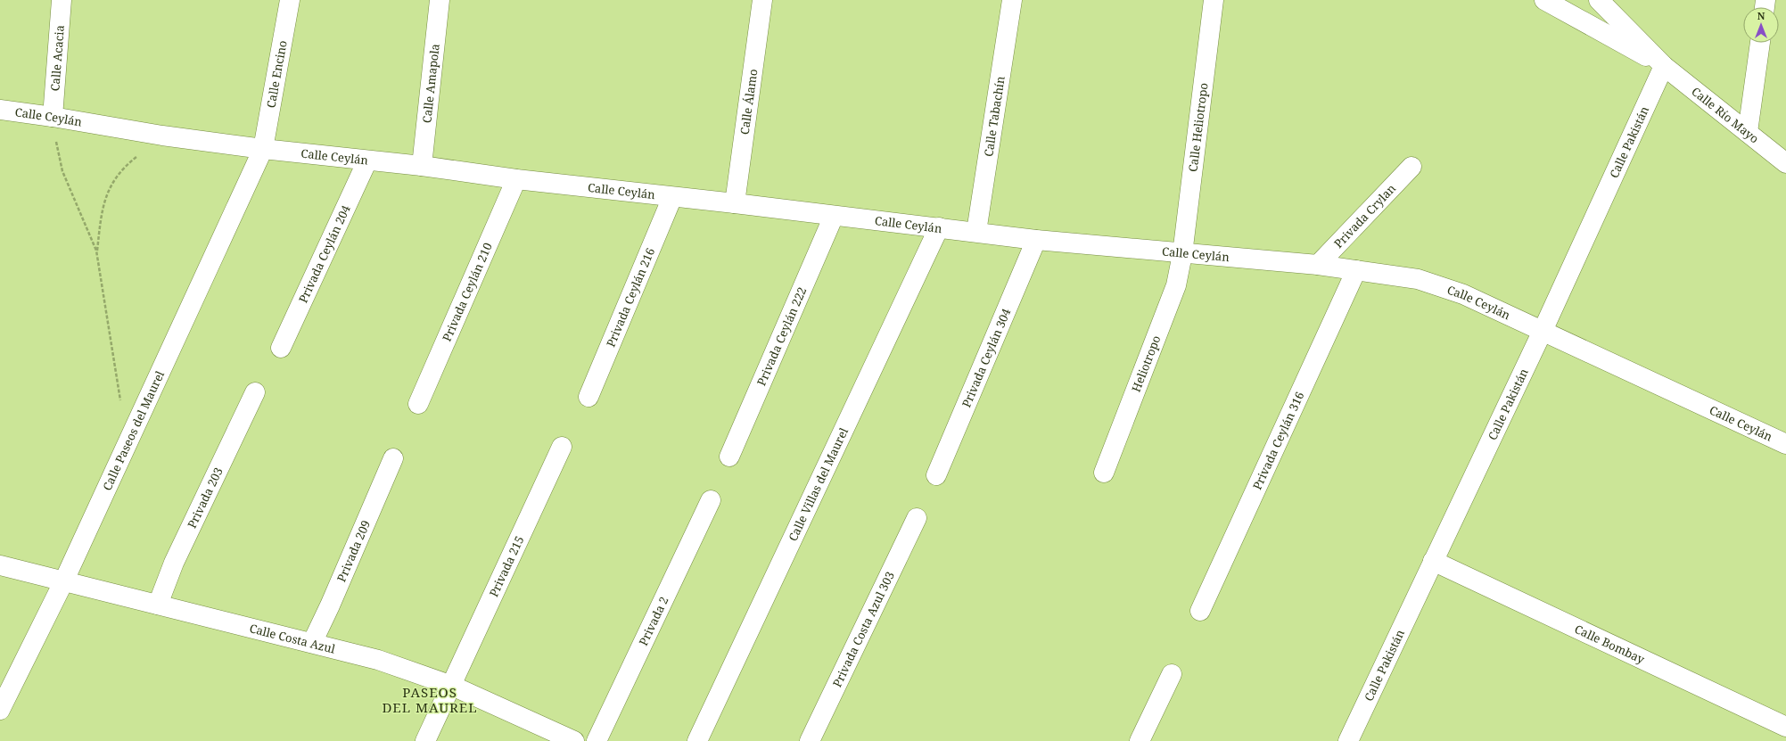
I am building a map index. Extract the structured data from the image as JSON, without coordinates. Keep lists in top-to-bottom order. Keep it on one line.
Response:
{"streets":{"street":["Calle Acacia","Calle Encino","Calle Amapola","Calle Álamo","Calle Río Mayo","Calle Tabachín","Calle Ceylán","Calle Heliotropo","Calle Pakistán","Privada Crylan","Privada Ceylán 204","Privada Ceylán 210","Privada Ceylán 216","Privada Ceylán 222","Privada Ceylán 304","Heliotropo","Calle Paseos del Maurel","Privada Ceylán 316","Calle Villas del Maurel","Privada 203","Privada 209","Privada 215","Privada 2","Privada Costa Azul 303","Calle Costa Azul","Calle Bombay"]},"crossings":[["Calle Acacia","Calle Ceylán"],["Calle Encino","Calle Ceylán"],["Calle Encino","Calle Paseos del Maurel"],["Calle Amapola","Calle Ceylán"],["Calle Álamo","Calle Ceylán"],["Calle Río Mayo","Calle Pakistán"],["Calle Tabachín","Calle Ceylán"],["Calle Ceylán","Calle Heliotropo"],["Calle Ceylán","Calle Pakistán"],["Calle Ceylán","Privada Crylan"],["Calle Ceylán","Privada Ceylán 204"],["Calle Ceylán","Privada Ceylán 210"],["Calle Ceylán","Privada Ceylán 216"],["Calle Ceylán","Privada Ceylán 222"],["Calle Ceylán","Privada Ceylán 304"],["Calle Ceylán","Heliotropo"],["Calle Ceylán","Calle Paseos del Maurel"],["Calle Ceylán","Privada Ceylán 316"],["Calle Ceylán","Calle Villas del Maurel"],["Calle Heliotropo","Heliotropo"],["Calle Pakistán","Calle Bombay"],["Calle Paseos del Maurel","Calle Costa Azul"],["Privada 203","Calle Costa Azul"],["Privada 209","Calle Costa Azul"],["Privada 215","Calle Costa Azul"]],"districts":["PASEOS DEL MAUREL"],"north":"top"}
